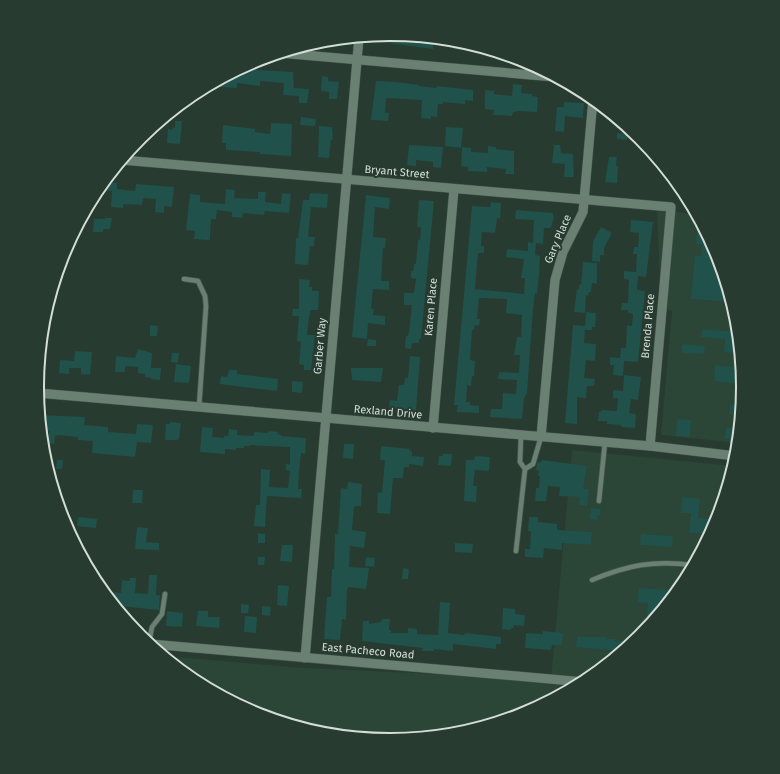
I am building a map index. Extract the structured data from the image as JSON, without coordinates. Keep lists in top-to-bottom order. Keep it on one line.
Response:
{"streets":{"street":["Bryant Street","Gary Place","Karen Place","Brenda Place","Garber Way","Rexland Drive","East Pacheco Road"]},"crossings":[["Bryant Street","Gary Place"],["Bryant Street","Karen Place"],["Bryant Street","Brenda Place"],["Bryant Street","Garber Way"],["Gary Place","Rexland Drive"],["Karen Place","Rexland Drive"],["Brenda Place","Rexland Drive"],["Garber Way","Rexland Drive"],["Garber Way","East Pacheco Road"]]}
